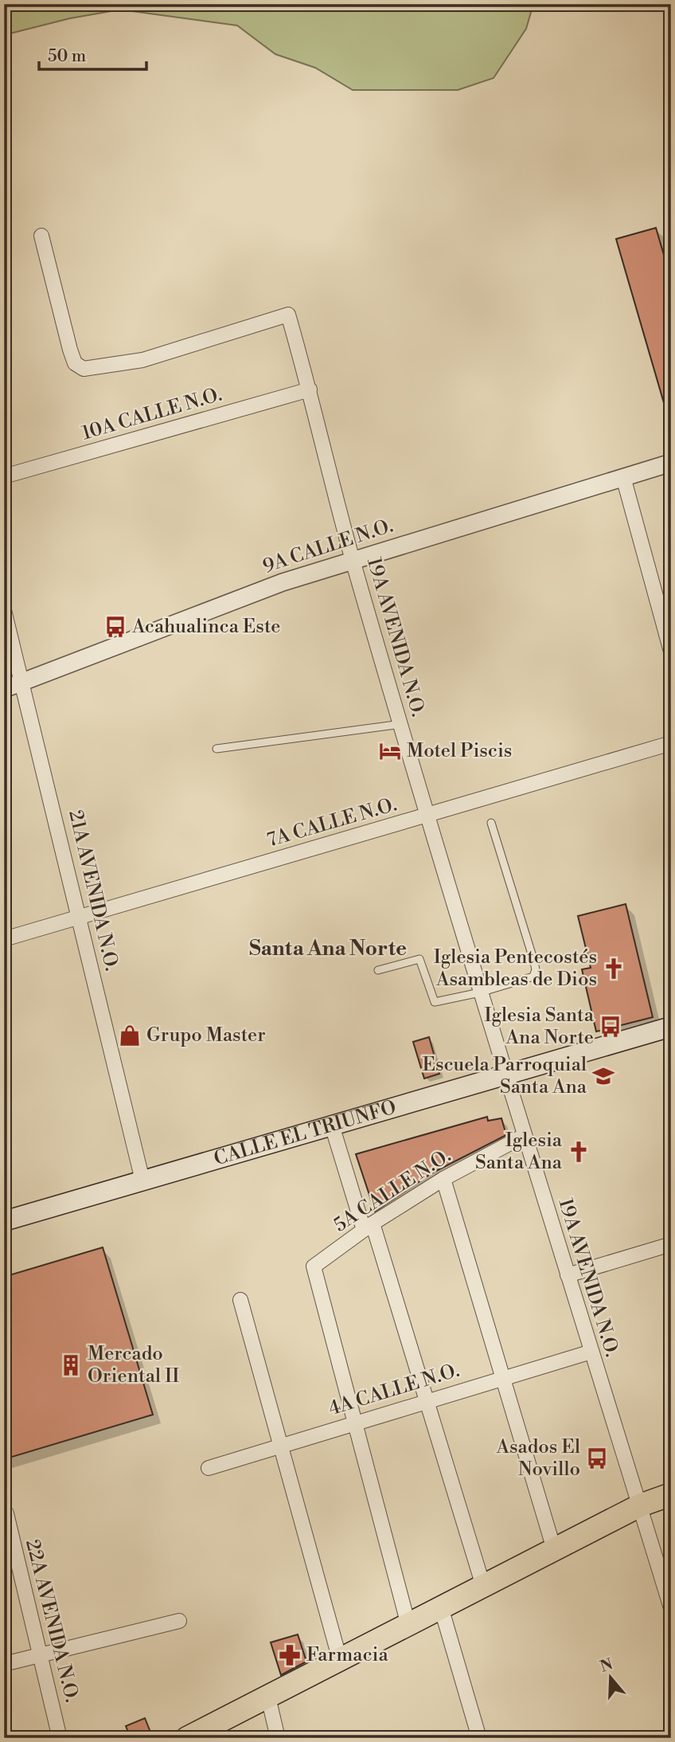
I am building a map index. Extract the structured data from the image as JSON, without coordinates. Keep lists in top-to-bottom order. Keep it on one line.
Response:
{"streets":{"main road":["CALLE EL TRIUNFO"],"street":["10A CALLE N.O.","9A CALLE N.O.","19A AVENIDA N.O.","7A CALLE N.O.","21A AVENIDA N.O.","5A CALLE N.O.","4A CALLE N.O.","22A AVENIDA N.O."]},"crossings":[["10A CALLE N.O.","19A AVENIDA N.O."],["9A CALLE N.O.","19A AVENIDA N.O."],["9A CALLE N.O.","21A AVENIDA N.O."],["19A AVENIDA N.O.","7A CALLE N.O."],["19A AVENIDA N.O.","CALLE EL TRIUNFO"],["19A AVENIDA N.O.","5A CALLE N.O."],["19A AVENIDA N.O.","4A CALLE N.O."],["7A CALLE N.O.","21A AVENIDA N.O."],["21A AVENIDA N.O.","CALLE EL TRIUNFO"],["5A CALLE N.O.","4A CALLE N.O."]],"districts":["Santa Ana Norte"],"places":{"bus stop":["Acahualinca Este","Iglesia Santa Ana Norte","Asados El Novillo"],"hotel":["Motel Piscis"],"church":["Iglesia Pentecostés Asambleas de Dios","Iglesia Santa Ana"],"shop":["Grupo Master"],"school or university":["Escuela Parroquial Santa Ana"],"building":["Mercado Oriental II"],"pharmacy":["Farmacia"]},"scale_bar":"50 m","north":"top"}
